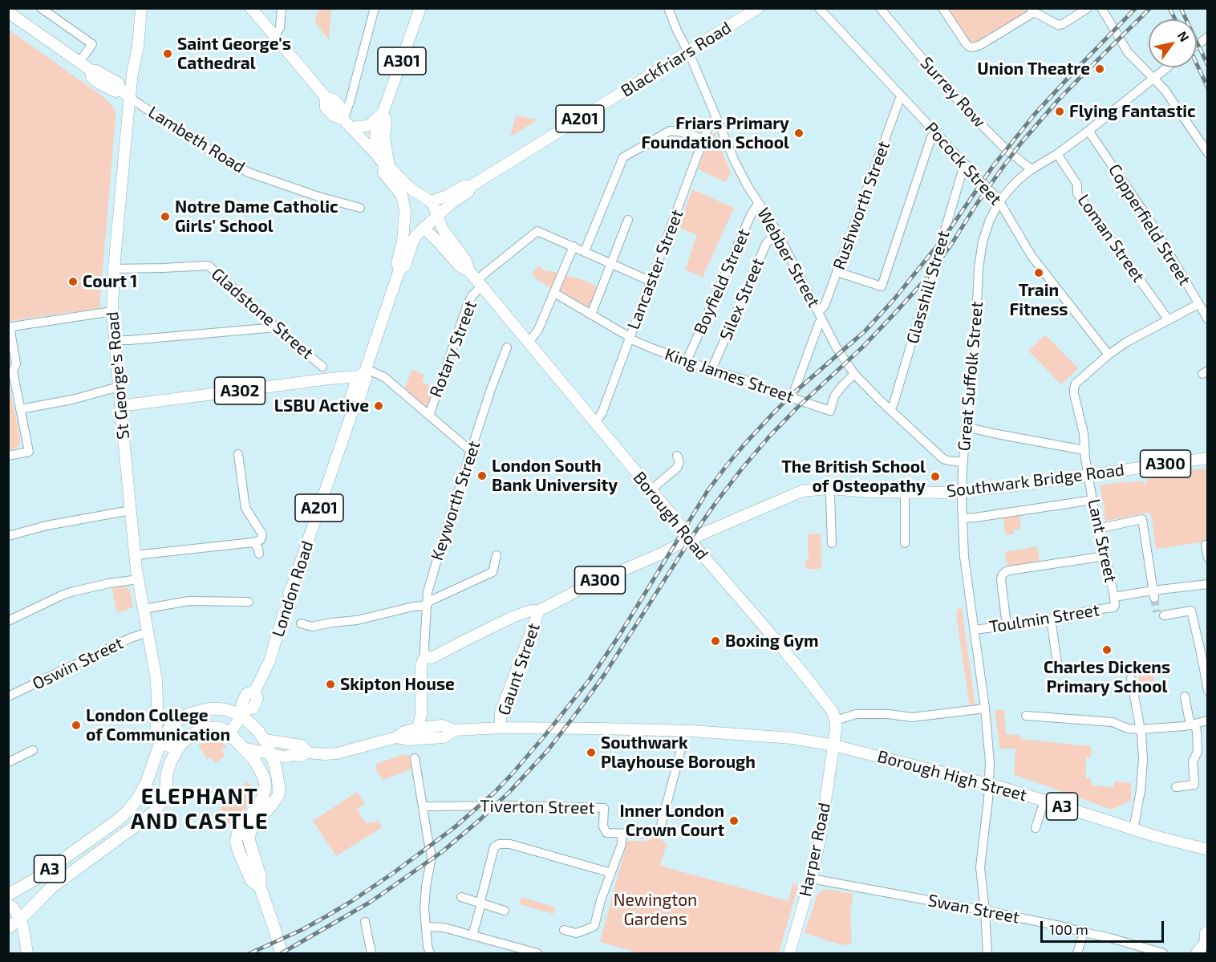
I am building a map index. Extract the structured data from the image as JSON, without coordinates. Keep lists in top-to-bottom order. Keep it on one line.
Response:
{"streets":{"highway":["A3"],"main road":["Blackfriars Road","A301","A201","Lambeth Road","St George's Road","A302","A300","Southwark Bridge Road","Borough Road","London Road","Gaunt Street","Borough High Street","Harper Road"],"street":["Surrey Row","Pocock Street","Rushworth Street","Copperfield Street","Loman Street","Webber Street","Lancaster Street","Boyfield Street","Glasshill Street","Silex Street","Gladstone Street","Rotary Street","King James Street","Great Suffolk Street","Keyworth Street","Lant Street","Toulmin Street","Oswin Street","Tiverton Street","Swan Street"]},"crossings":[["Blackfriars Road","A201"],["Blackfriars Road","Webber Street"],["Blackfriars Road","Borough Road"],["Surrey Row","Great Suffolk Street"],["A201","A302"],["A201","Borough Road"],["A201","London Road"],["Lambeth Road","St George's Road"],["Pocock Street","Rushworth Street"],["Pocock Street","Glasshill Street"],["Pocock Street","Great Suffolk Street"],["Pocock Street","Lant Street"],["Rushworth Street","Webber Street"],["Rushworth Street","King James Street"],["Copperfield Street","Great Suffolk Street"],["Loman Street","Great Suffolk Street"],["Webber Street","Lancaster Street"],["Webber Street","Boyfield Street"],["Webber Street","Glasshill Street"],["Webber Street","Silex Street"],["Webber Street","King James Street"],["Webber Street","Great Suffolk Street"],["Lancaster Street","King James Street"],["Lancaster Street","Borough Road"],["Boyfield Street","King James Street"],["Silex Street","King James Street"],["Gladstone Street","St George's Road"],["Rotary Street","Borough Road"],["St George's Road","A302"],["St George's Road","Oswin Street"],["St George's Road","A3"],["Great Suffolk Street","Southwark Bridge Road"],["Great Suffolk Street","Toulmin Street"],["Great Suffolk Street","Borough High Street"],["Great Suffolk Street","Swan Street"],["A302","London Road"],["Southwark Bridge Road","Keyworth Street"],["Southwark Bridge Road","Borough Road"],["Southwark Bridge Road","Lant Street"],["Southwark Bridge Road","Gaunt Street"],["Lant Street","Toulmin Street"],["London Road","A3"],["Gaunt Street","A3"],["Borough High Street","A3"],["Borough High Street","Harper Road"],["A3","Tiverton Street"],["A3","Harper Road"],["Harper Road","Swan Street"]],"districts":["ELEPHANT AND CASTLE"],"parks":["Newington Gardens"],"places":["Saint George's Cathedral","Union Theatre","Flying Fantastic","Friars Primary Foundation School","Notre Dame Catholic Girls' School","Train Fitness","Court 1","LSBU Active","London South Bank University","The British School of Osteopathy","Boxing Gym","Charles Dickens Primary School","Skipton House","London College of Communication","Southwark Playhouse Borough","Inner London Crown Court"],"scale_bar":"100 m","north":"top right"}
